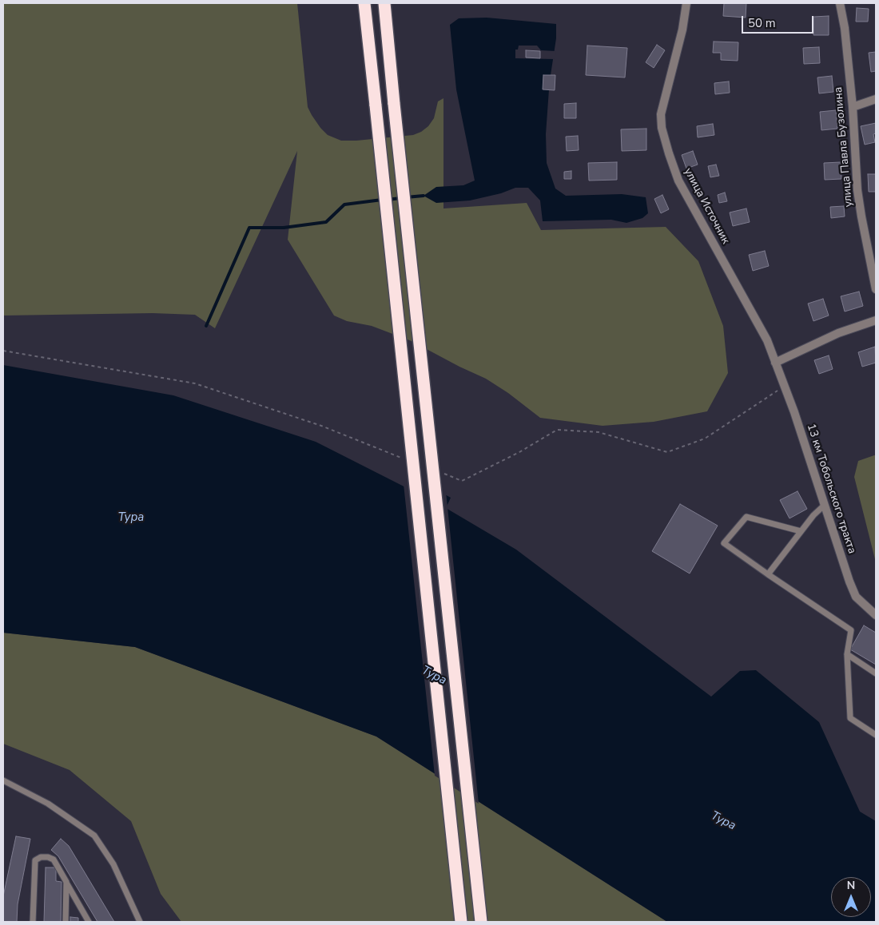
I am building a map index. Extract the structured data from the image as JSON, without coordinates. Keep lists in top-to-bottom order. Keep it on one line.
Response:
{"streets":{"street":["улица Павла Бузолина","улица Источник","13 км Тобольского тракта"]},"crossings":[["улица Источник","13 км Тобольского тракта"]],"water":["Тура"],"scale_bar":"50 m","north":"top"}
